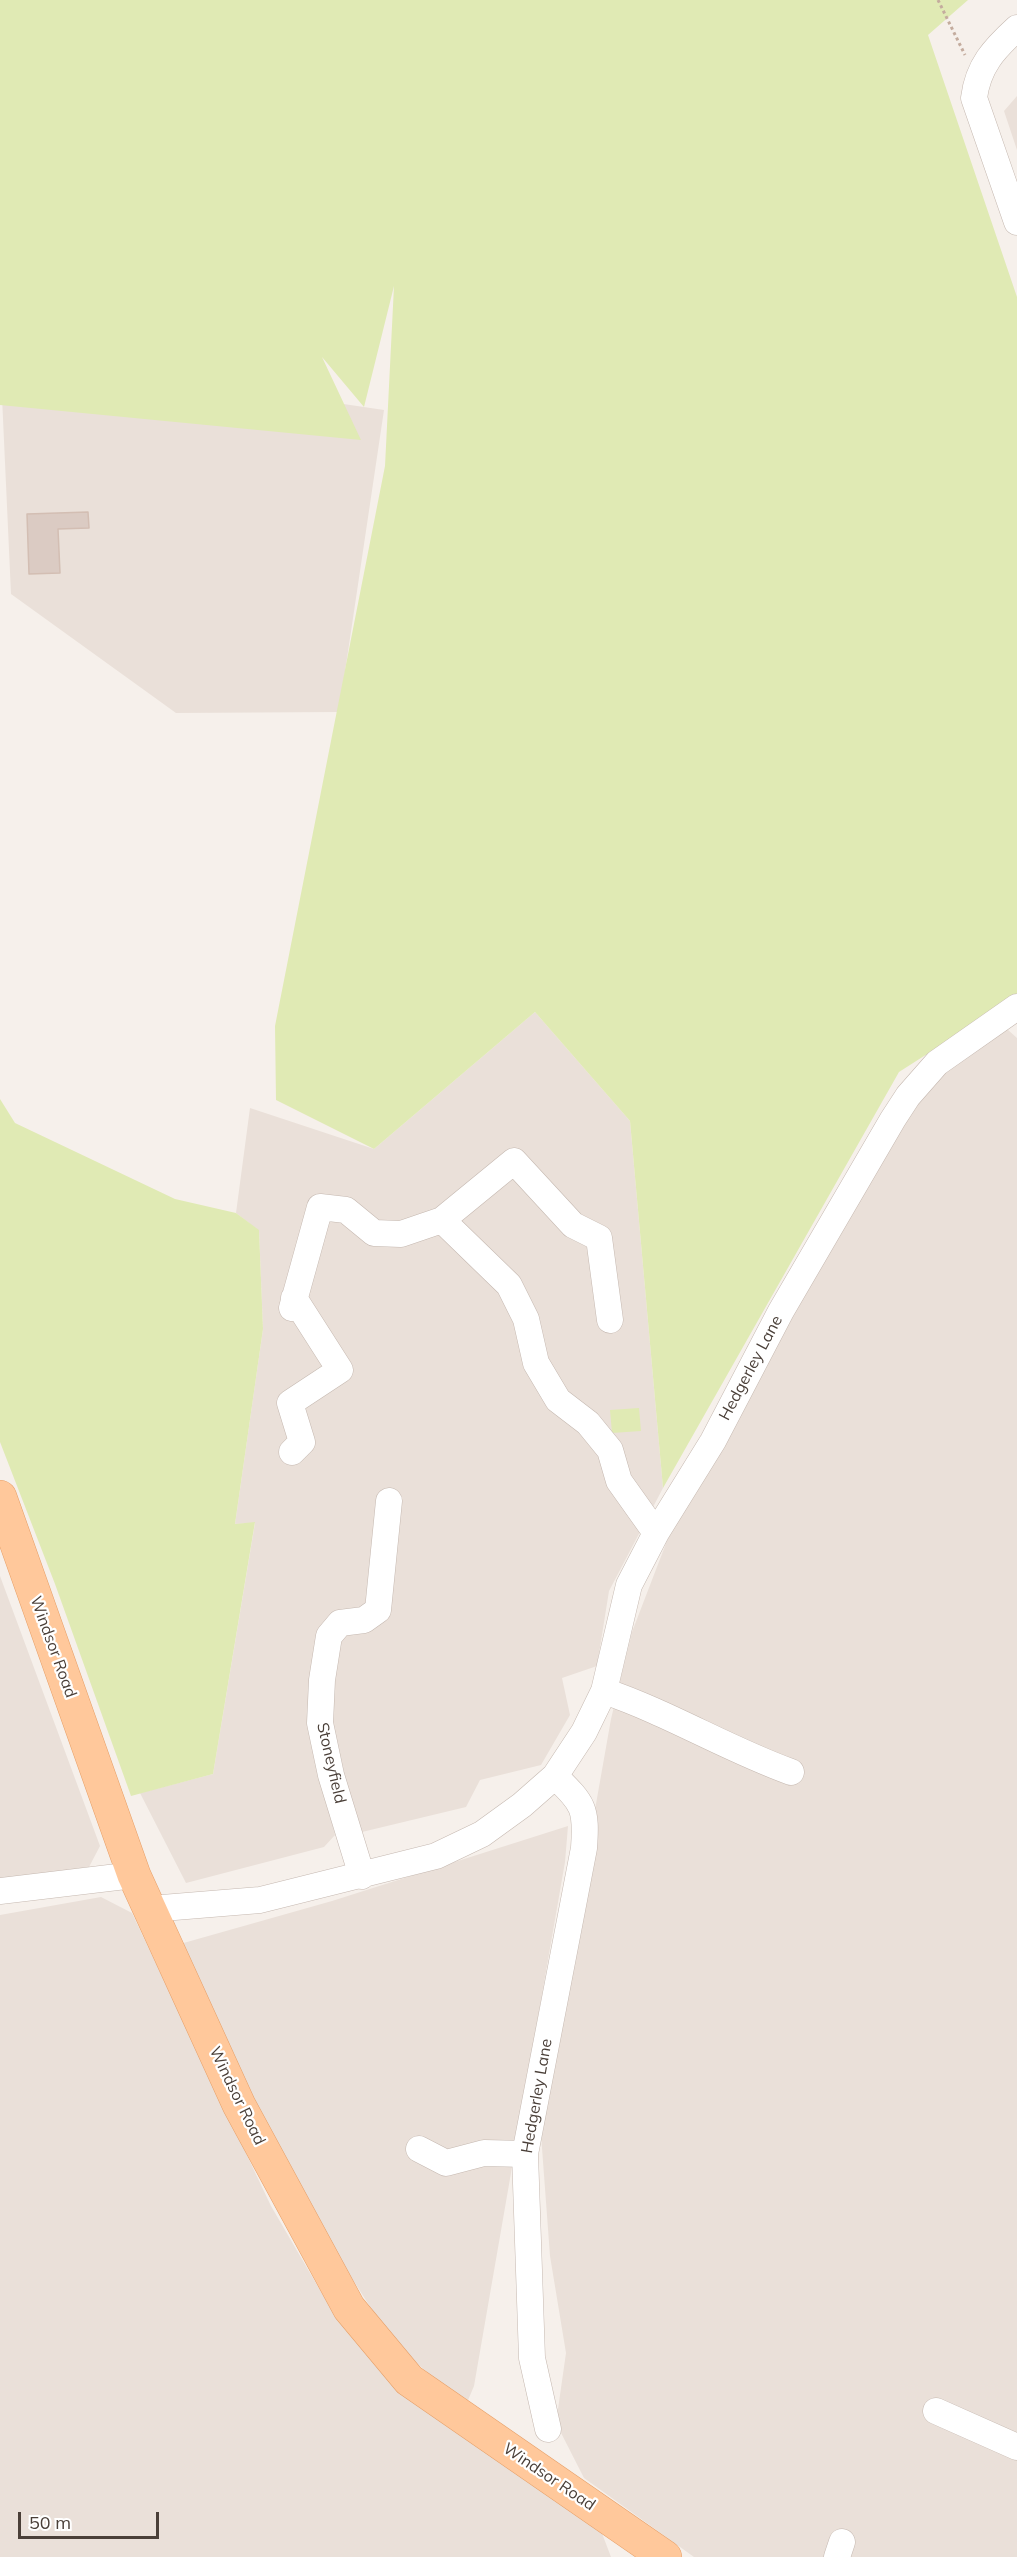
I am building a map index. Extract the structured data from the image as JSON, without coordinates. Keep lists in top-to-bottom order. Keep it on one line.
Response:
{"streets":{"main road":["Windsor Road"],"street":["Hedgerley Lane","Stoneyfield"]},"crossings":[["Hedgerley Lane","Windsor Road"],["Hedgerley Lane","Stoneyfield"]],"scale_bar":"50 m"}
